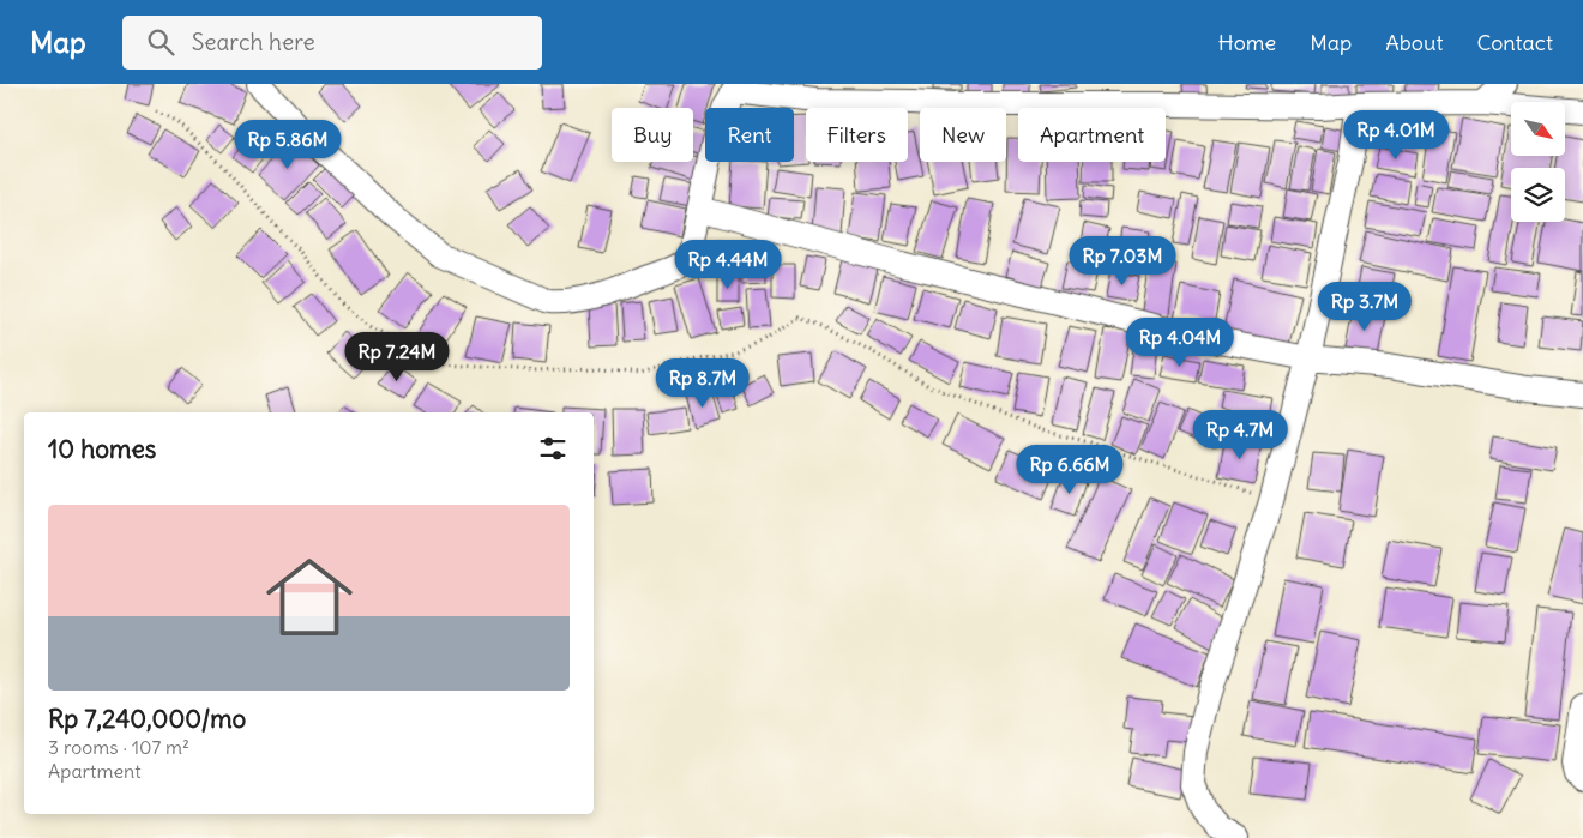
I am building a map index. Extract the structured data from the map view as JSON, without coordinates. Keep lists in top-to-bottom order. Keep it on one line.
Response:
{"north":"bottom right","page":{"header":"Map","search":"Search here","nav":["Home","Map","About","Contact"],"chip":["Buy","Rent","Filters","New","Apartment"],"price":["Rp 4.01M","Rp 5.86M","Rp 7.03M","Rp 4.44M","Rp 3.7M","Rp 4.04M","Rp 7.24M","Rp 8.7M","Rp 4.7M","Rp 6.66M"],"heading":"10 homes","list":[{"name":"Rp 7,240,000/mo","note":"3 rooms · 107 m² · Apartment"}]}}
